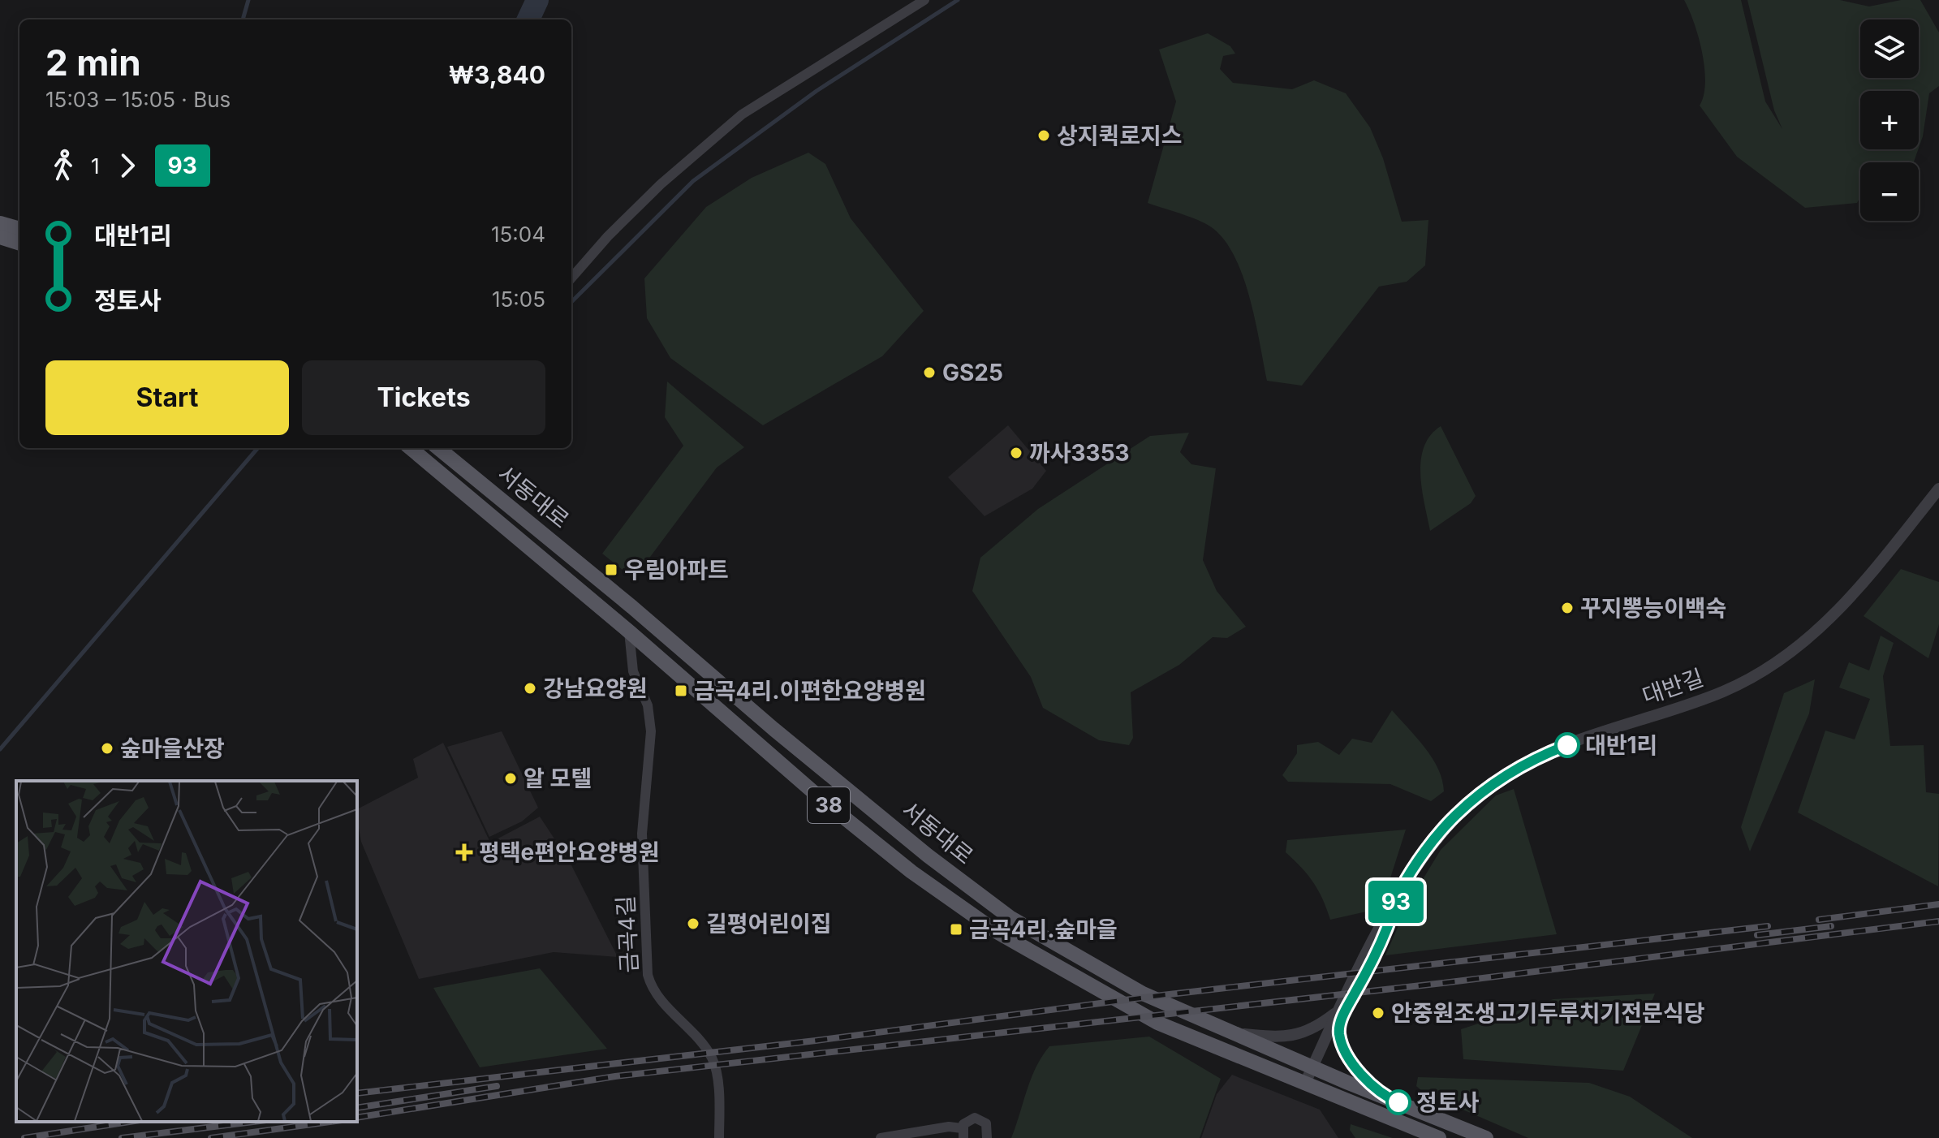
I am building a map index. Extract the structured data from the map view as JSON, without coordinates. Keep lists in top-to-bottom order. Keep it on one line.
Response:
{"streets":{"main road":["서동대로","38"],"street":["대반길","금곡4길"]},"crossings":[["서동대로","대반길"],["서동대로","금곡4길"]],"places":{"other":["상지퀵로지스","GS25","까사3353","꾸지뽕능이백숙","강남요양원","대반1리","숲마을산장","알 모텔","길평어린이집","안중원조생고기두루치기전문식당","정토사"],"transit":["우림아파트","금곡4리.이편한요양병원","금곡4리.숲마을"],"health":["평택e편안요양병원"]},"lines":["bus line 93"],"page":{"on_map":"93","map_buttons":["+","−"],"heading":["2 min","15:03 – 15:05 · Bus","₩3,840"],"legs":["1","93"],"list":[{"name":"대반1리","value":"15:04"},{"name":"정토사","value":"15:05"}],"buttons":["Start","Tickets"]}}
